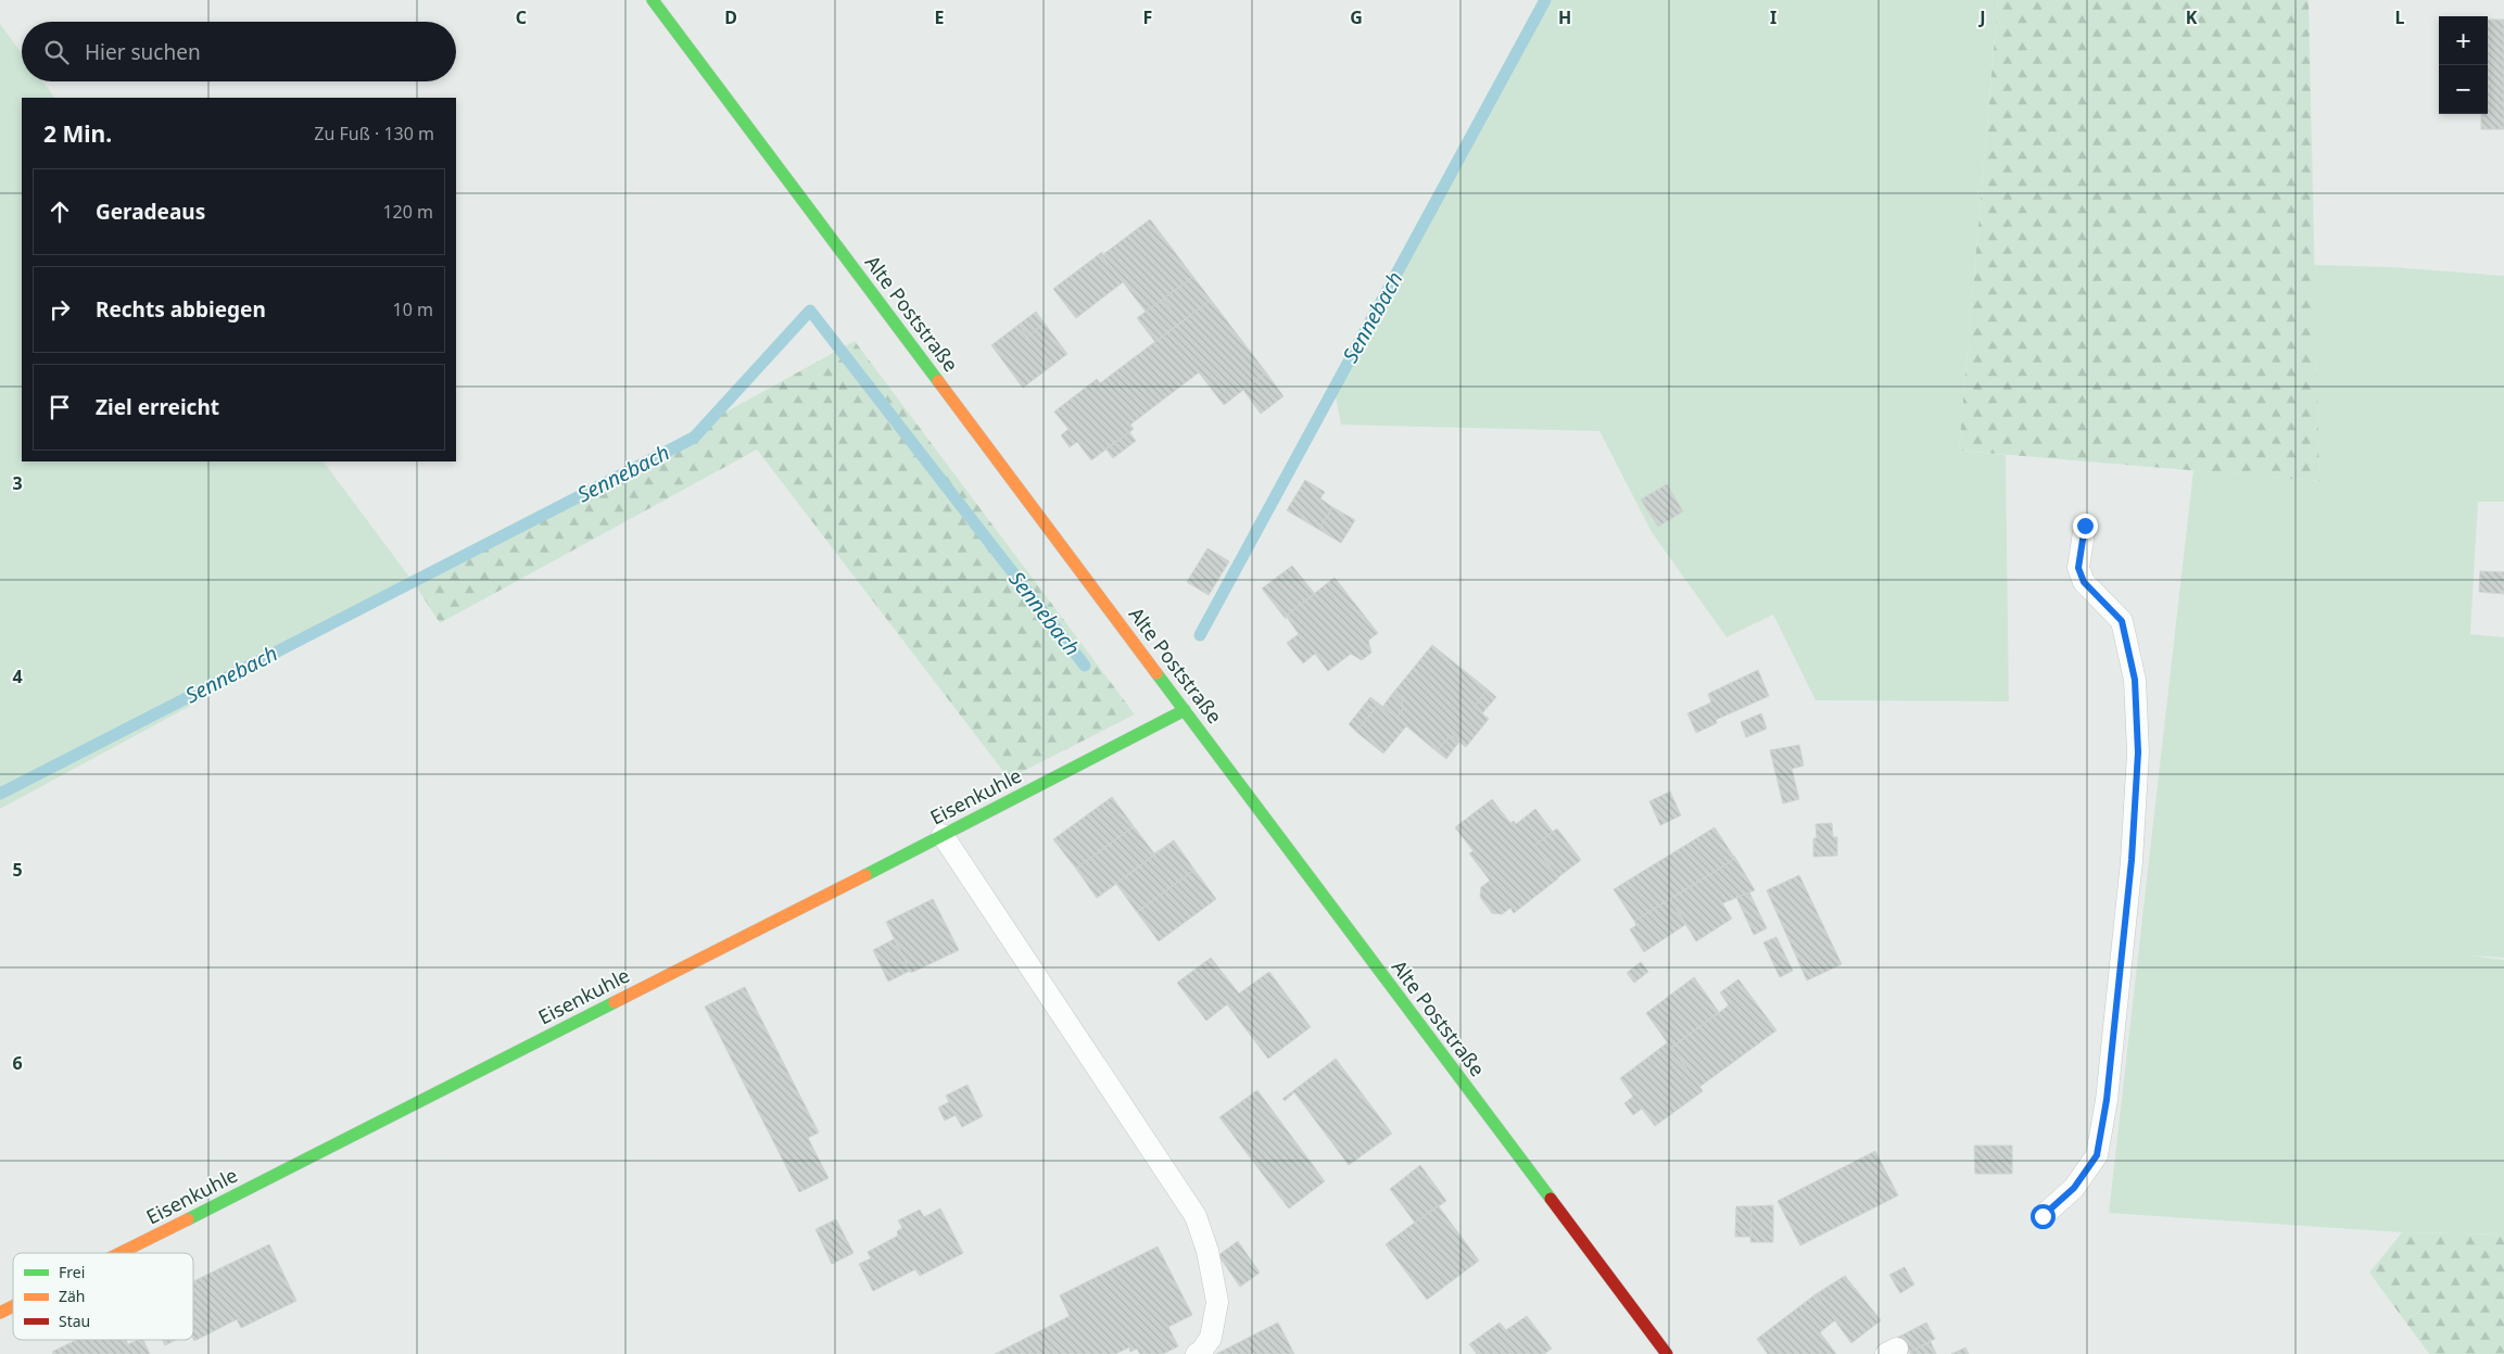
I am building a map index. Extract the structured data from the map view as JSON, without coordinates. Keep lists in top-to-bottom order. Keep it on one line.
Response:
{"streets":{"street":["Alte Poststraße","Eisenkuhle"]},"crossings":[["Alte Poststraße","Eisenkuhle"]],"water":["Sennebach"],"legend":["Frei","Zäh","Stau"],"page":{"map_buttons":["+","−"],"search":"Hier suchen","heading":["2 Min.","Zu Fuß · 130 m"],"list":[["Geradeaus","120 m"],["Rechts abbiegen","10 m"],"Ziel erreicht"]},"grid":{"columns":["C","D","E","F","G","H","I","J","K","L"],"rows":["3","4","5","6"]}}
